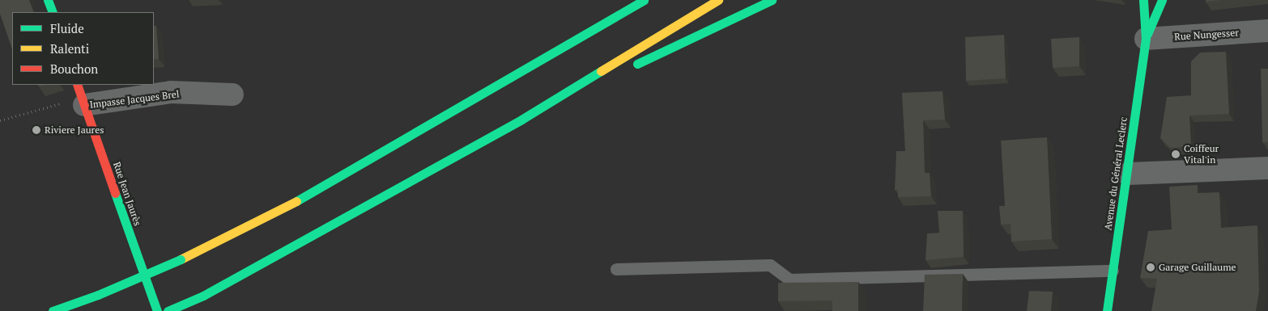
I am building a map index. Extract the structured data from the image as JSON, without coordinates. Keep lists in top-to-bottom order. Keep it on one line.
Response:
{"streets":{"main road":["Avenue du Général Leclerc","Rue Jean Jaurès"],"street":["Rue Nungesser","Impasse Jacques Brel"]},"crossings":[["Rue Nungesser","Avenue du Général Leclerc"],["Impasse Jacques Brel","Rue Jean Jaurès"]],"places":["Riviere Jaures","Coiffeur Vital'in","Garage Guillaume"],"legend":["Fluide","Ralenti","Bouchon"]}
